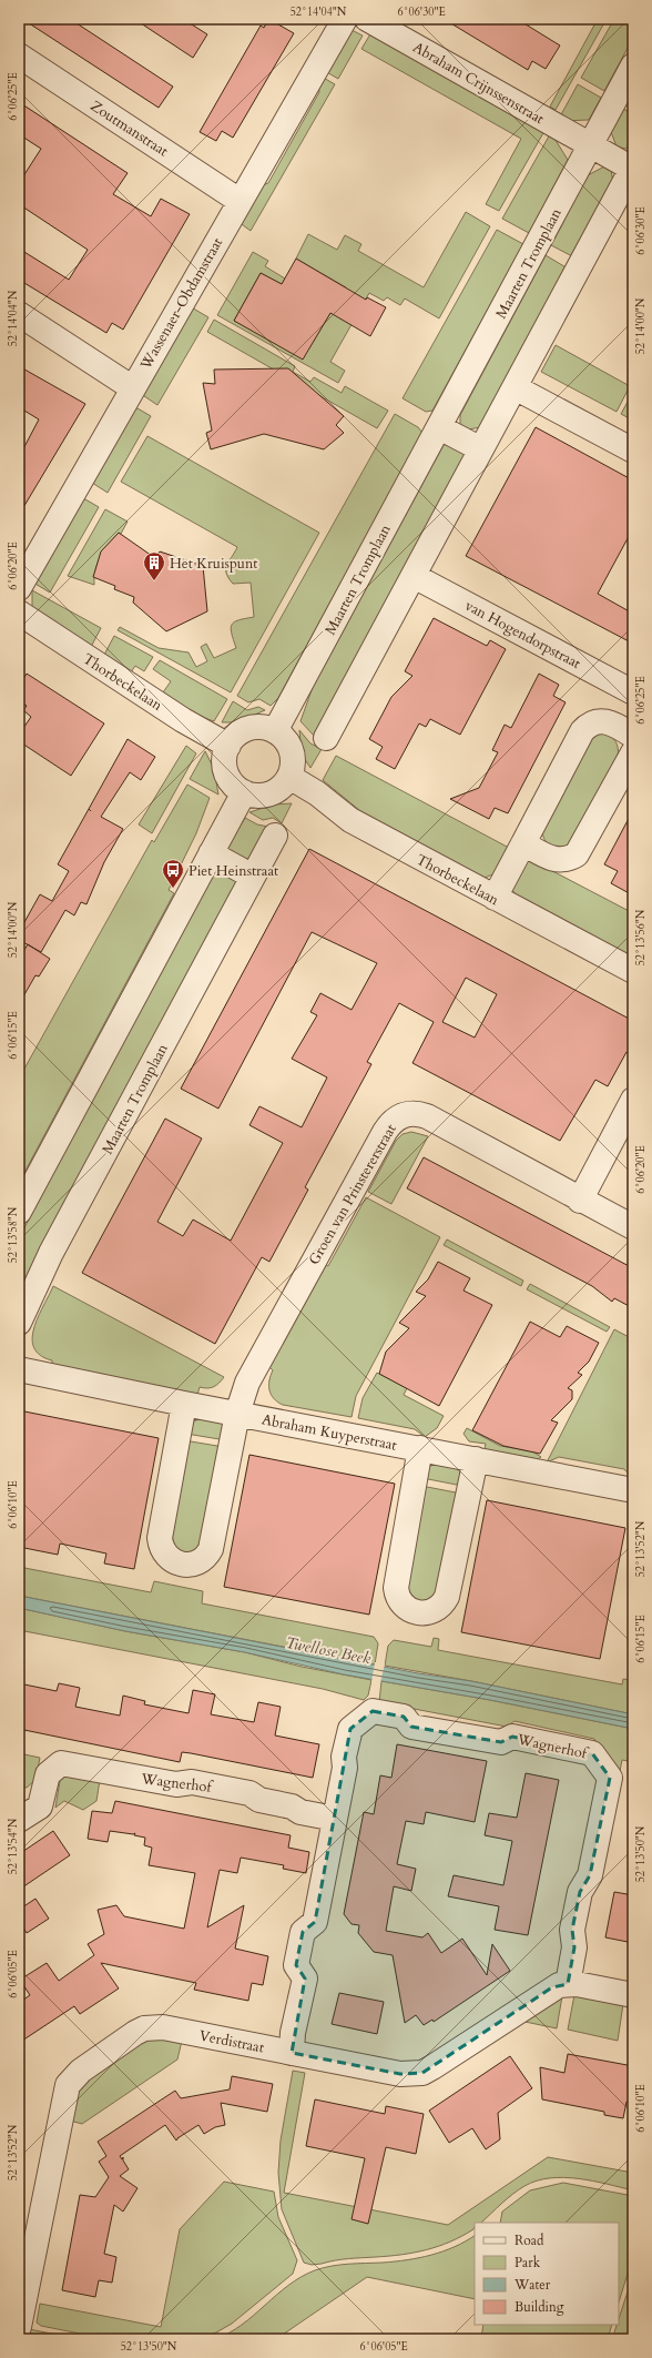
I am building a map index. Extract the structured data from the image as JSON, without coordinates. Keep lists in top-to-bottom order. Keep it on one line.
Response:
{"streets":{"street":["Abraham Crijnssenstraat","Zoutmanstraat","Maarten Tromplaan","Wassenaer-Obdamstraat","van Hogendorpstraat","Thorbeckelaan","Groen van Prinstererstraat","Abraham Kuyperstraat","Wagnerhof","Verdistraat"]},"crossings":[["Abraham Crijnssenstraat","Maarten Tromplaan"],["Zoutmanstraat","Wassenaer-Obdamstraat"],["Maarten Tromplaan","Thorbeckelaan"],["Groen van Prinstererstraat","Abraham Kuyperstraat"],["Wagnerhof","Verdistraat"]],"water":["Twellose Beek"],"places":{"building":["Het Kruispunt"],"bus stop":["Piet Heinstraat"]},"legend":["Road","Park","Water","Building"],"coordinates":["52°14'04\"N","6°06'30\"E","6°06'25\"E","52°14'00\"N","6°06'20\"E","52°13'56\"N","6°06'15\"E","52°13'58\"N","6°06'10\"E","52°13'52\"N","52°13'54\"N","52°13'50\"N","6°06'05\"E"]}
